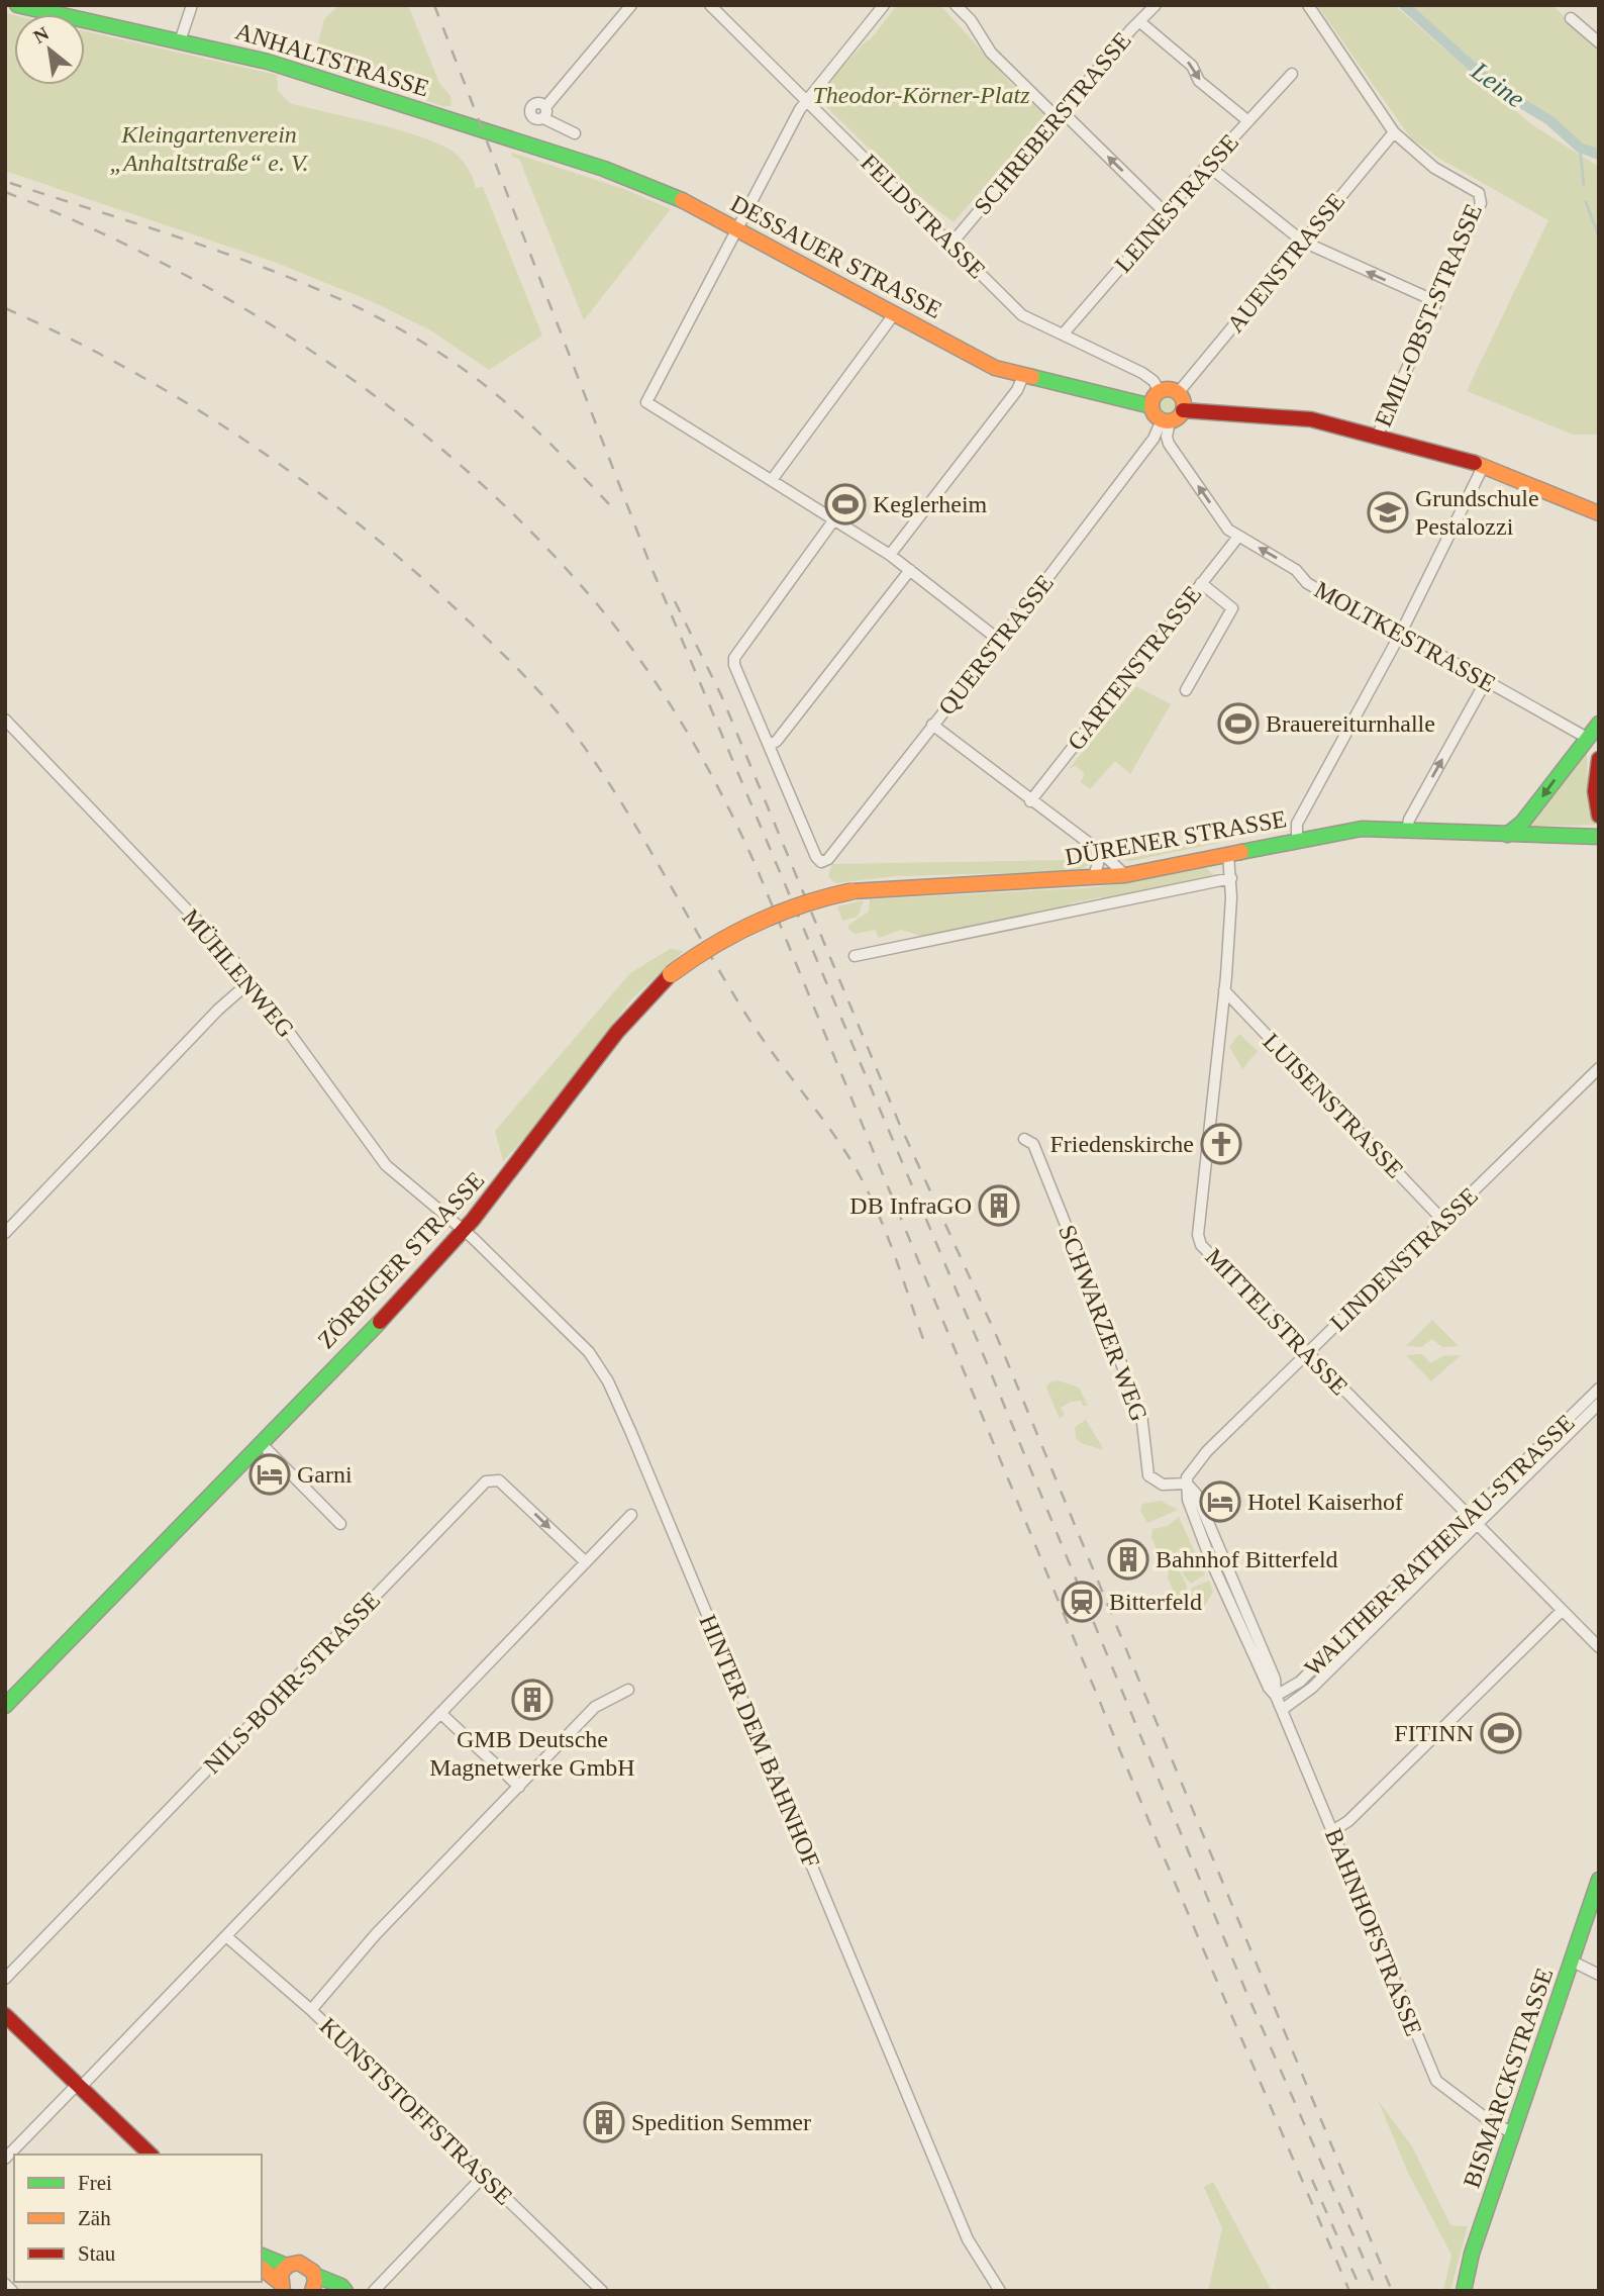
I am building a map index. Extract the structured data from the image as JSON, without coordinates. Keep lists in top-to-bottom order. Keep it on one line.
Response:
{"streets":{"main road":["ANHALTSTRASSE","DESSAUER STRASSE","DÜRENER STRASSE","ZÖRBIGER STRASSE","BISMARCKSTRASSE"],"street":["SCHREBERSTRASSE","LEINESTRASSE","FELDSTRASSE","AUENSTRASSE","EMIL-OBST-STRASSE","MOLTKESTRASSE","QUERSTRASSE","GARTENSTRASSE","MÜHLENWEG","LUISENSTRASSE","LINDENSTRASSE","MITTELSTRASSE","SCHWARZER WEG","WALTHER-RATHENAU-STRASSE","NILS-BOHR-STRASSE","HINTER DEM BAHNHOF","BAHNHOFSTRASSE","KUNSTSTOFFSTRASSE"]},"crossings":[["ANHALTSTRASSE","DESSAUER STRASSE"],["SCHREBERSTRASSE","FELDSTRASSE"],["LEINESTRASSE","FELDSTRASSE"],["FELDSTRASSE","DESSAUER STRASSE"],["FELDSTRASSE","AUENSTRASSE"],["FELDSTRASSE","MOLTKESTRASSE"],["FELDSTRASSE","QUERSTRASSE"],["DESSAUER STRASSE","AUENSTRASSE"],["DESSAUER STRASSE","MOLTKESTRASSE"],["DESSAUER STRASSE","QUERSTRASSE"],["AUENSTRASSE","EMIL-OBST-STRASSE"],["AUENSTRASSE","MOLTKESTRASSE"],["AUENSTRASSE","QUERSTRASSE"],["MOLTKESTRASSE","QUERSTRASSE"],["MOLTKESTRASSE","GARTENSTRASSE"],["DÜRENER STRASSE","ZÖRBIGER STRASSE"],["DÜRENER STRASSE","MITTELSTRASSE"],["MÜHLENWEG","ZÖRBIGER STRASSE"],["MÜHLENWEG","HINTER DEM BAHNHOF"],["LUISENSTRASSE","LINDENSTRASSE"],["LUISENSTRASSE","MITTELSTRASSE"],["LINDENSTRASSE","MITTELSTRASSE"],["LINDENSTRASSE","SCHWARZER WEG"],["LINDENSTRASSE","BAHNHOFSTRASSE"],["ZÖRBIGER STRASSE","HINTER DEM BAHNHOF"],["MITTELSTRASSE","WALTHER-RATHENAU-STRASSE"],["SCHWARZER WEG","BAHNHOFSTRASSE"],["WALTHER-RATHENAU-STRASSE","BAHNHOFSTRASSE"],["BAHNHOFSTRASSE","BISMARCKSTRASSE"]],"one_way":["MOLTKESTRASSE","NILS-BOHR-STRASSE"],"water":["Leine"],"parks":["Theodor-Körner-Platz","Kleingartenverein „Anhaltstraße“ e. V."],"places":{"sports":["Keglerheim","Brauereiturnhalle","FITINN"],"school or university":["Grundschule Pestalozzi"],"church":["Friedenskirche"],"building":["DB InfraGO","Bahnhof Bitterfeld","GMB Deutsche Magnetwerke GmbH","Spedition Semmer"],"hotel":["Garni","Hotel Kaiserhof"],"station":["Bitterfeld"]},"legend":["Frei","Zäh","Stau"],"north":"top left"}
